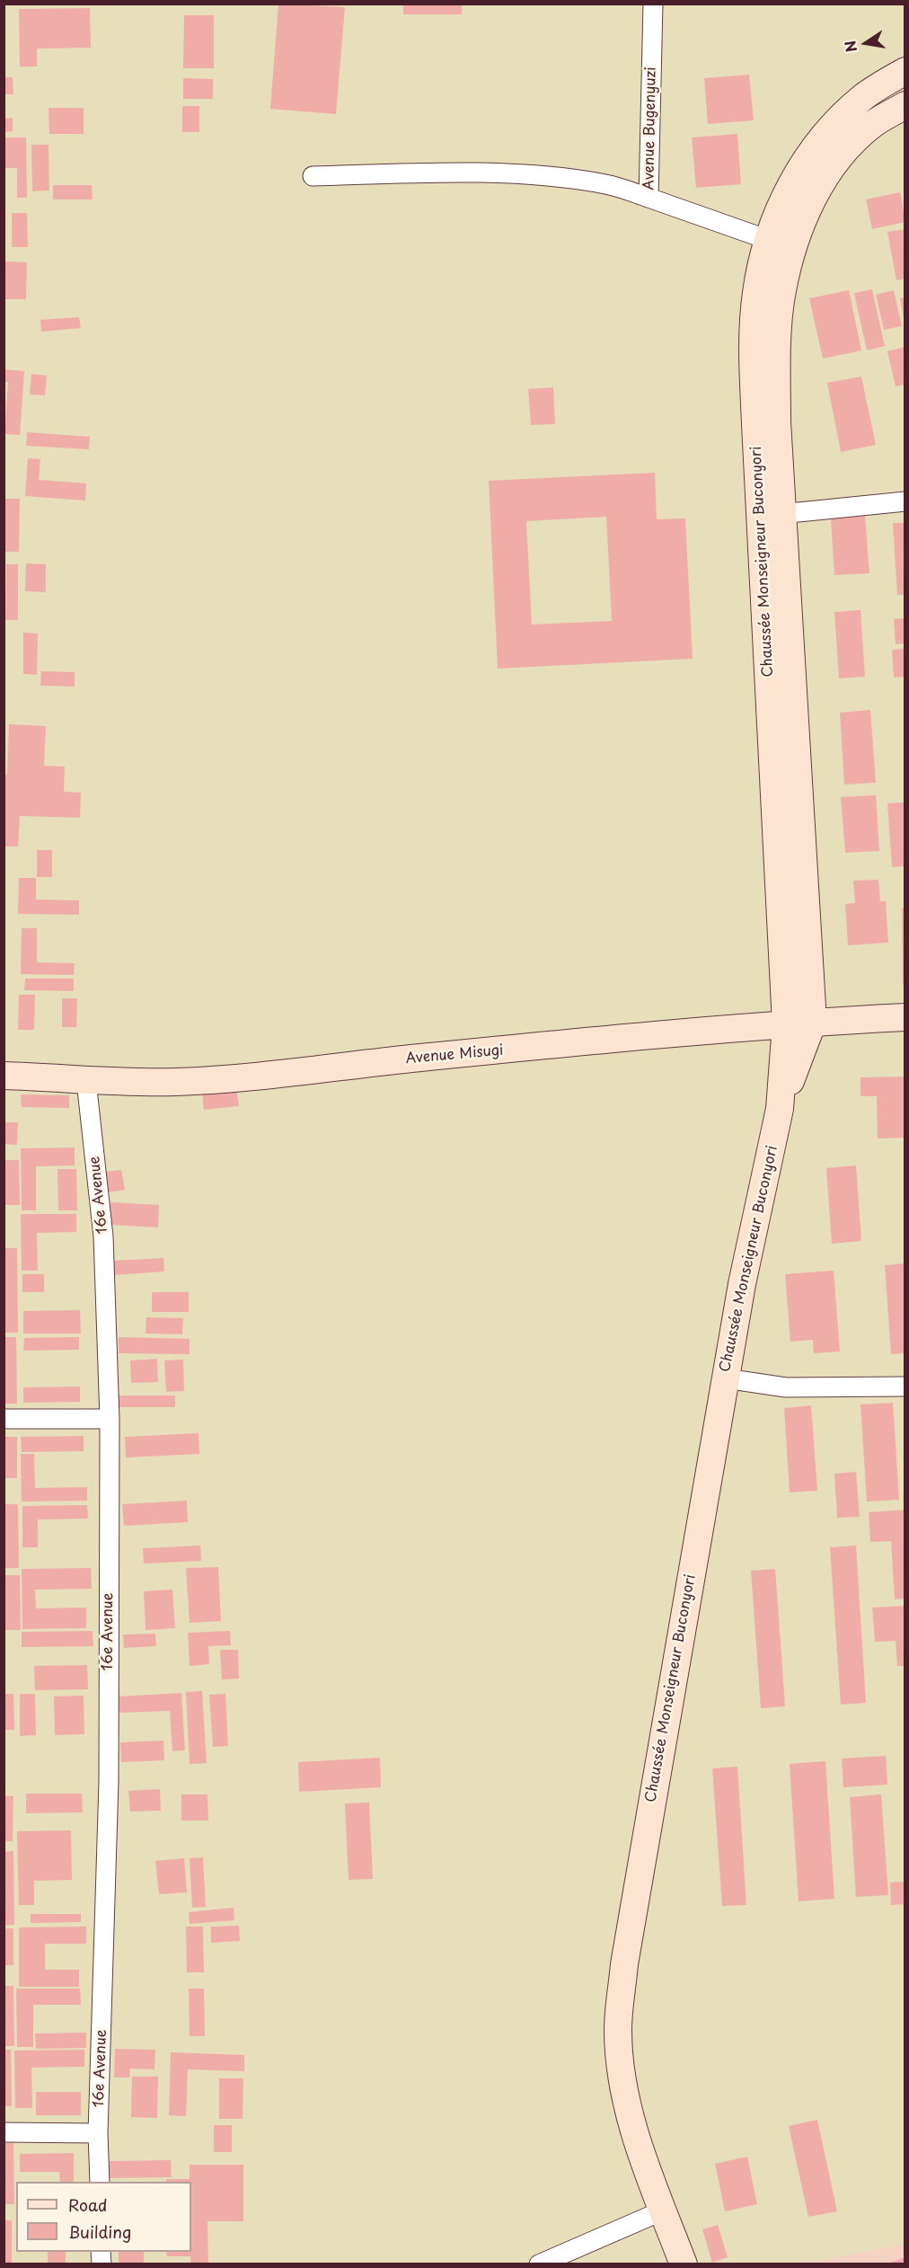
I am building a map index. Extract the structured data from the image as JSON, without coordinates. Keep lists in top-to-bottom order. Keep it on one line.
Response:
{"streets":{"street":["Avenue Bugenyuzi","Chaussée Monseigneur Buconyori","Avenue Misugi","16e Avenue"]},"crossings":[["Avenue Bugenyuzi","Chaussée Monseigneur Buconyori"],["Chaussée Monseigneur Buconyori","Avenue Misugi"],["Avenue Misugi","16e Avenue"]],"legend":["Road","Building"],"north":"left"}
